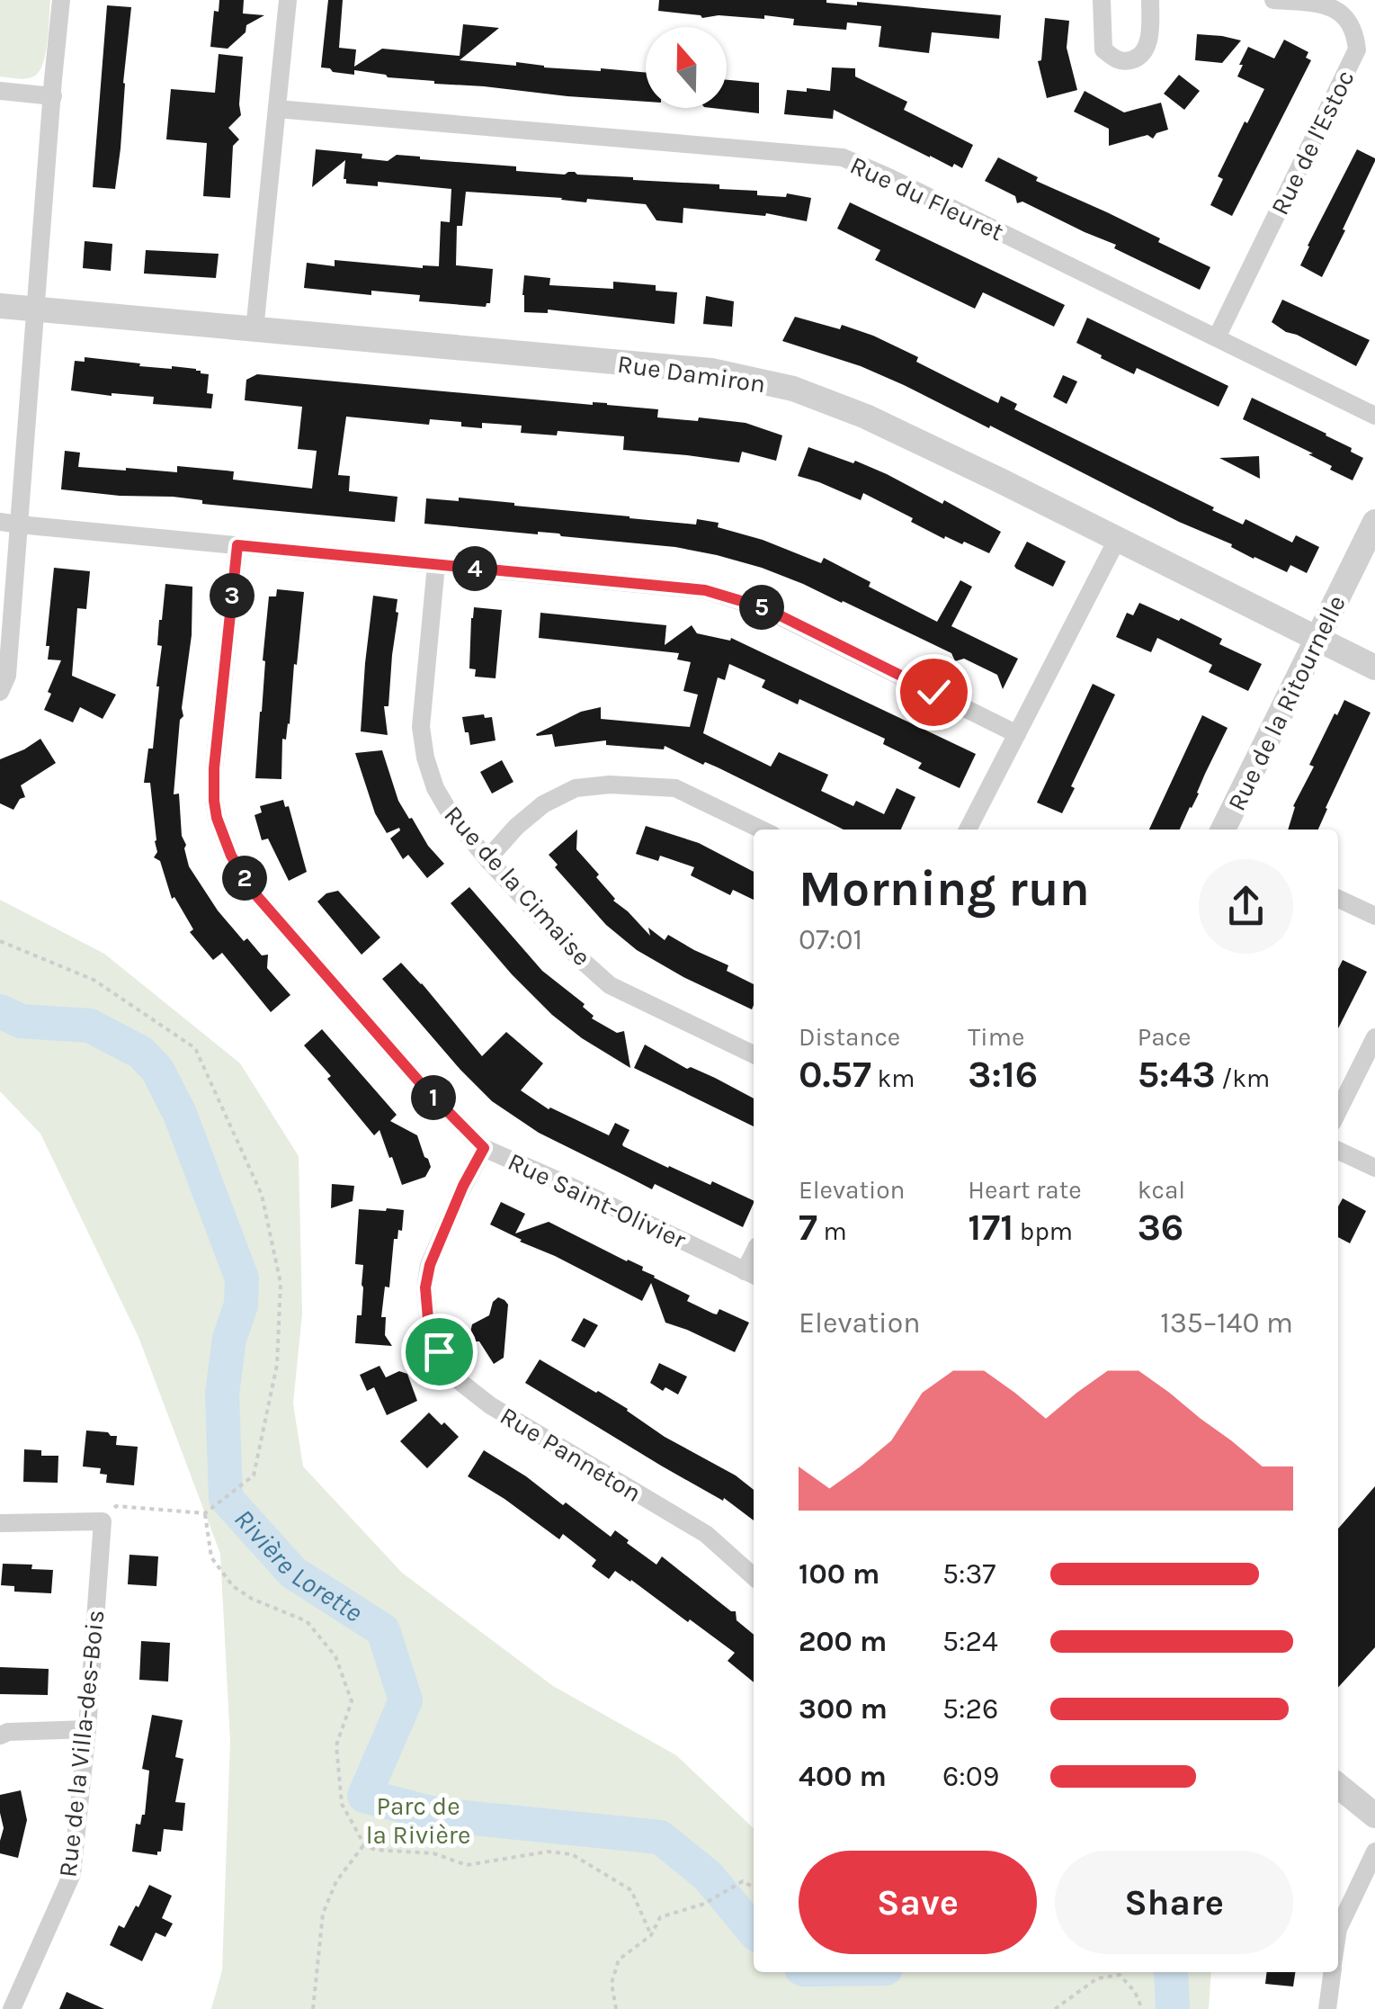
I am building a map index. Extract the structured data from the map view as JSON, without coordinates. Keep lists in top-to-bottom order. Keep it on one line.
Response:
{"streets":{"street":["Rue de l'Estoc","Rue du Fleuret","Rue Damiron","Rue de la Ritournelle","Rue de la Cimaise","Rue Saint-Olivier","Rue Panneton","Rue de la Villa-des-Bois"]},"crossings":[["Rue de l'Estoc","Rue du Fleuret"],["Rue Damiron","Rue de la Ritournelle"],["Rue Saint-Olivier","Rue Panneton"]],"water":["Rivière Lorette"],"parks":["Parc de la Rivière"],"north":"top","page":{"pins":["4","3","5","2","1"],"heading":["Morning run","07:01"],"stats":[["Distance","0.57 km"],["Time","3:16"],["Pace","5:43 /km"],["Elevation","7 m"],["Heart rate","171 bpm"],["kcal","36"]],"chart":["Elevation","135–140 m"],"list":[{"name":"100 m","note":"5:37"},{"name":"200 m","note":"5:24"},{"name":"300 m","note":"5:26"},{"name":"400 m","note":"6:09"}],"buttons":["Save","Share"]}}
